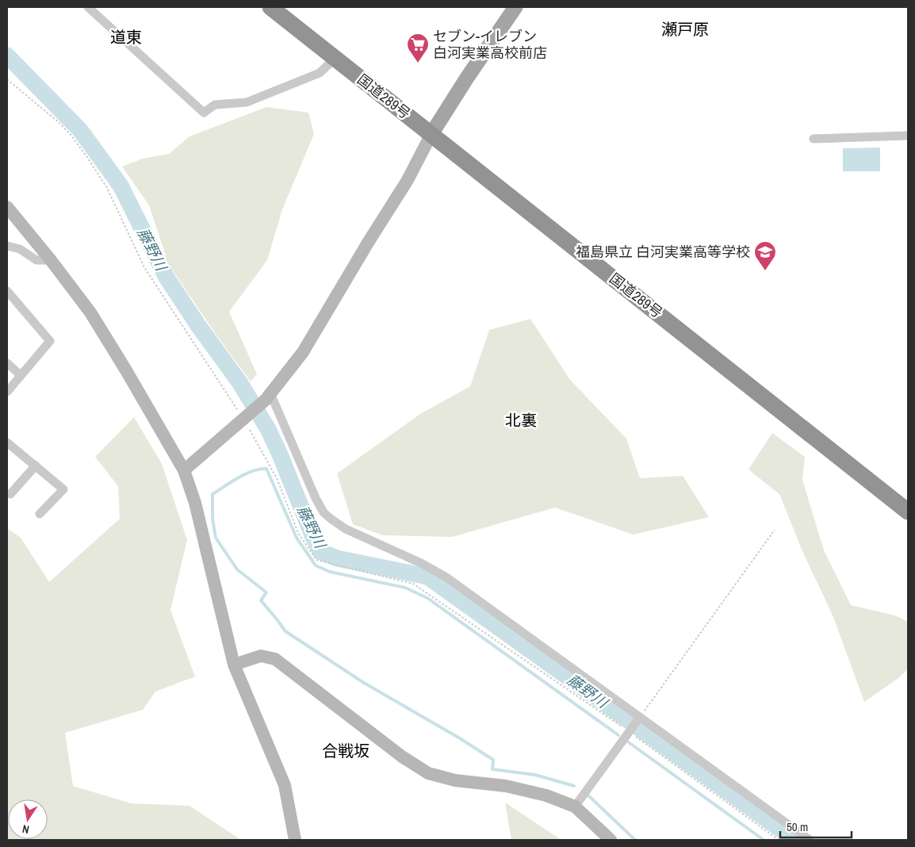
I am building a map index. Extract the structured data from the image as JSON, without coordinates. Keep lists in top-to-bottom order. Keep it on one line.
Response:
{"streets":{"highway":["国道289号"]},"districts":["瀬戸原","道東","北裏","合戦坂"],"water":["藤野川"],"places":{"supermarket":["セブン-イレブン 白河実業高校前店"],"school or university":["福島県立 白河実業高等学校"]},"scale_bar":"50 m","north":"bottom"}
